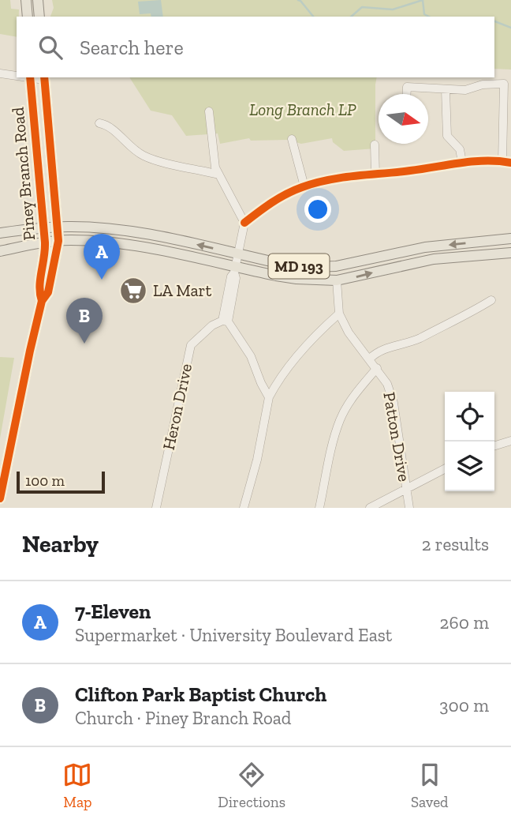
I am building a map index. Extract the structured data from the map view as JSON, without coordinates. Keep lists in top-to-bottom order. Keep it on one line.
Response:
{"streets":{"main road":["Piney Branch Road","MD 193"],"street":["Heron Drive","Patton Drive"]},"crossings":[["Piney Branch Road","MD 193"],["MD 193","Patton Drive"]],"parks":["Long Branch LP"],"places":{"supermarket":["LA Mart"]},"scale_bar":"100 m","north":"right","page":{"search":"Search here","pins":["A","B"],"scale":"100 m","heading":["Nearby","2 results"],"list":[{"mark":"A","name":"7-Eleven","note":"Supermarket · University Boulevard East","value":"260 m"},{"mark":"B","name":"Clifton Park Baptist Church","note":"Church · Piney Branch Road","value":"300 m"}],"nav":["Map","Directions","Saved"]}}
